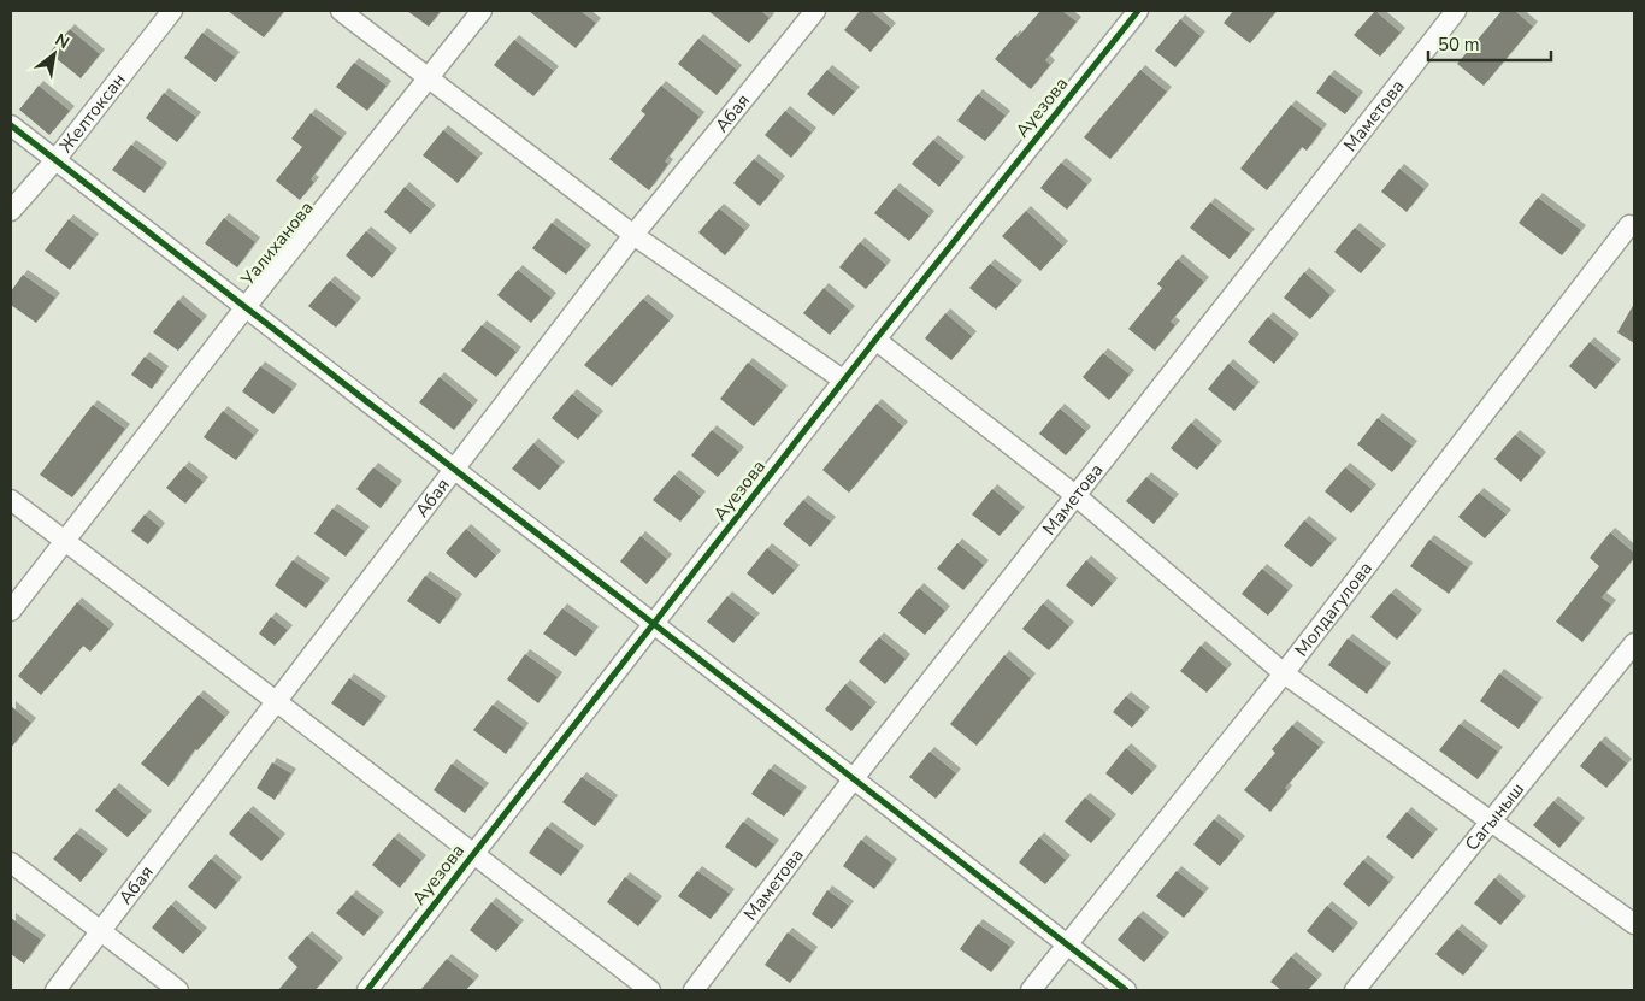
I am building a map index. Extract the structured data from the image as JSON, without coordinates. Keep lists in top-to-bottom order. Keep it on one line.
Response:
{"streets":{"street":["Ауезова","Желтоксан","Абая","Маметова","Уалиханова","Молдагулова","Сагыныш"]},"scale_bar":"50 m","north":"top right"}
